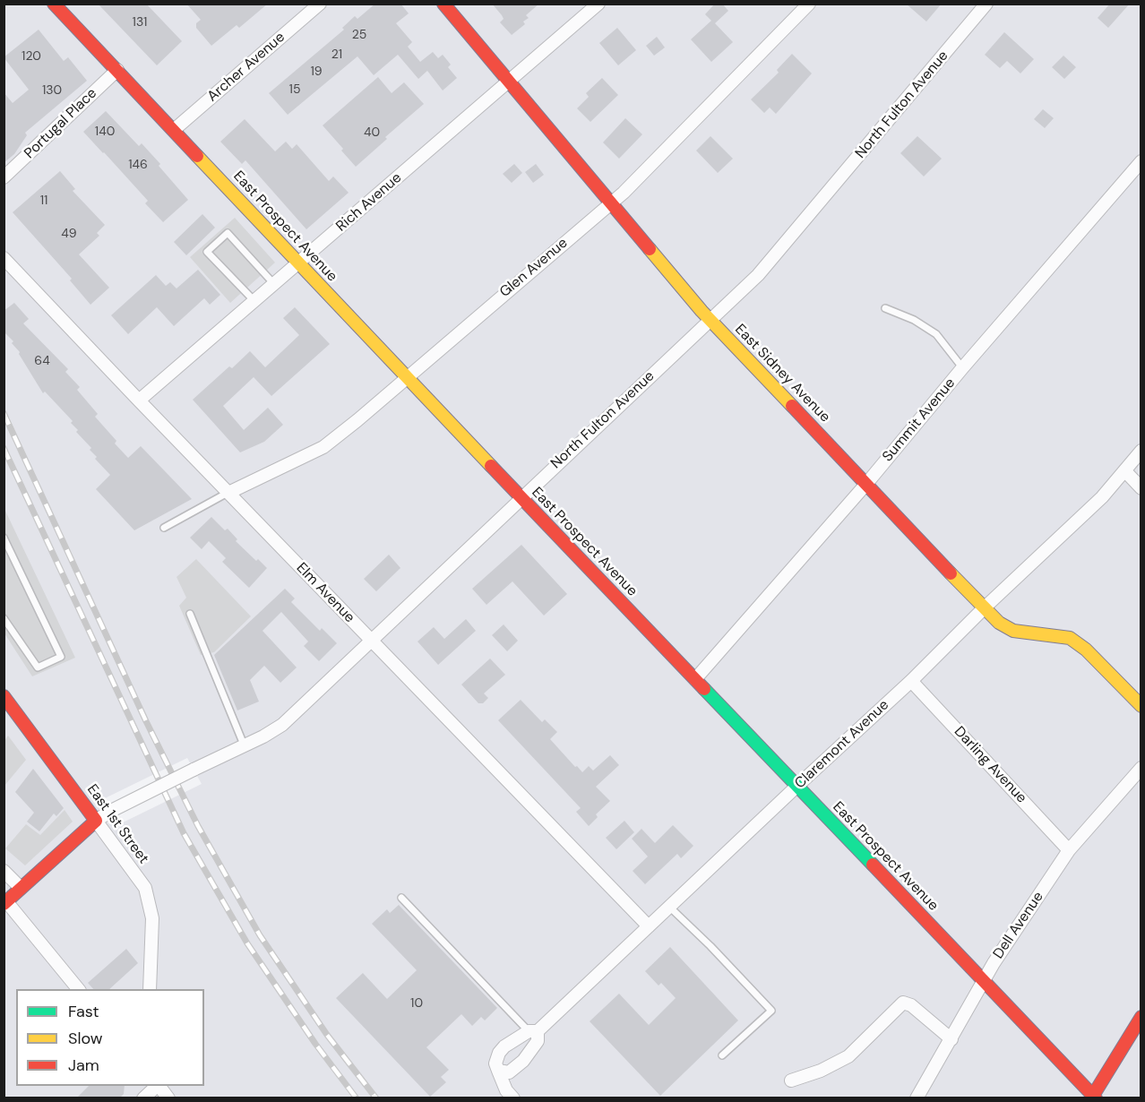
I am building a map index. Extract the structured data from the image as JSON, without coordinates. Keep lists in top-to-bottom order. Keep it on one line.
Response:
{"streets":{"street":["Archer Avenue","North Fulton Avenue","Portugal Place","Rich Avenue","East Prospect Avenue","Glen Avenue","East Sidney Avenue","Summit Avenue","Elm Avenue","Claremont Avenue","Darling Avenue","East 1st Street","Dell Avenue"]},"crossings":[["Archer Avenue","East Prospect Avenue"],["North Fulton Avenue","East Prospect Avenue"],["North Fulton Avenue","East Sidney Avenue"],["North Fulton Avenue","Elm Avenue"],["North Fulton Avenue","East 1st Street"],["Portugal Place","East Prospect Avenue"],["Rich Avenue","East Prospect Avenue"],["Rich Avenue","East Sidney Avenue"],["Rich Avenue","Elm Avenue"],["East Prospect Avenue","Glen Avenue"],["East Prospect Avenue","Summit Avenue"],["East Prospect Avenue","Claremont Avenue"],["East Prospect Avenue","Dell Avenue"],["Glen Avenue","East Sidney Avenue"],["Glen Avenue","Elm Avenue"],["East Sidney Avenue","Summit Avenue"],["East Sidney Avenue","Claremont Avenue"],["Elm Avenue","Claremont Avenue"],["Claremont Avenue","Darling Avenue"],["Darling Avenue","Dell Avenue"]],"house_numbers":["131","25","21","120","19","15","130","140","40","146","11","49","64","10"],"legend":["Fast","Slow","Jam"]}
